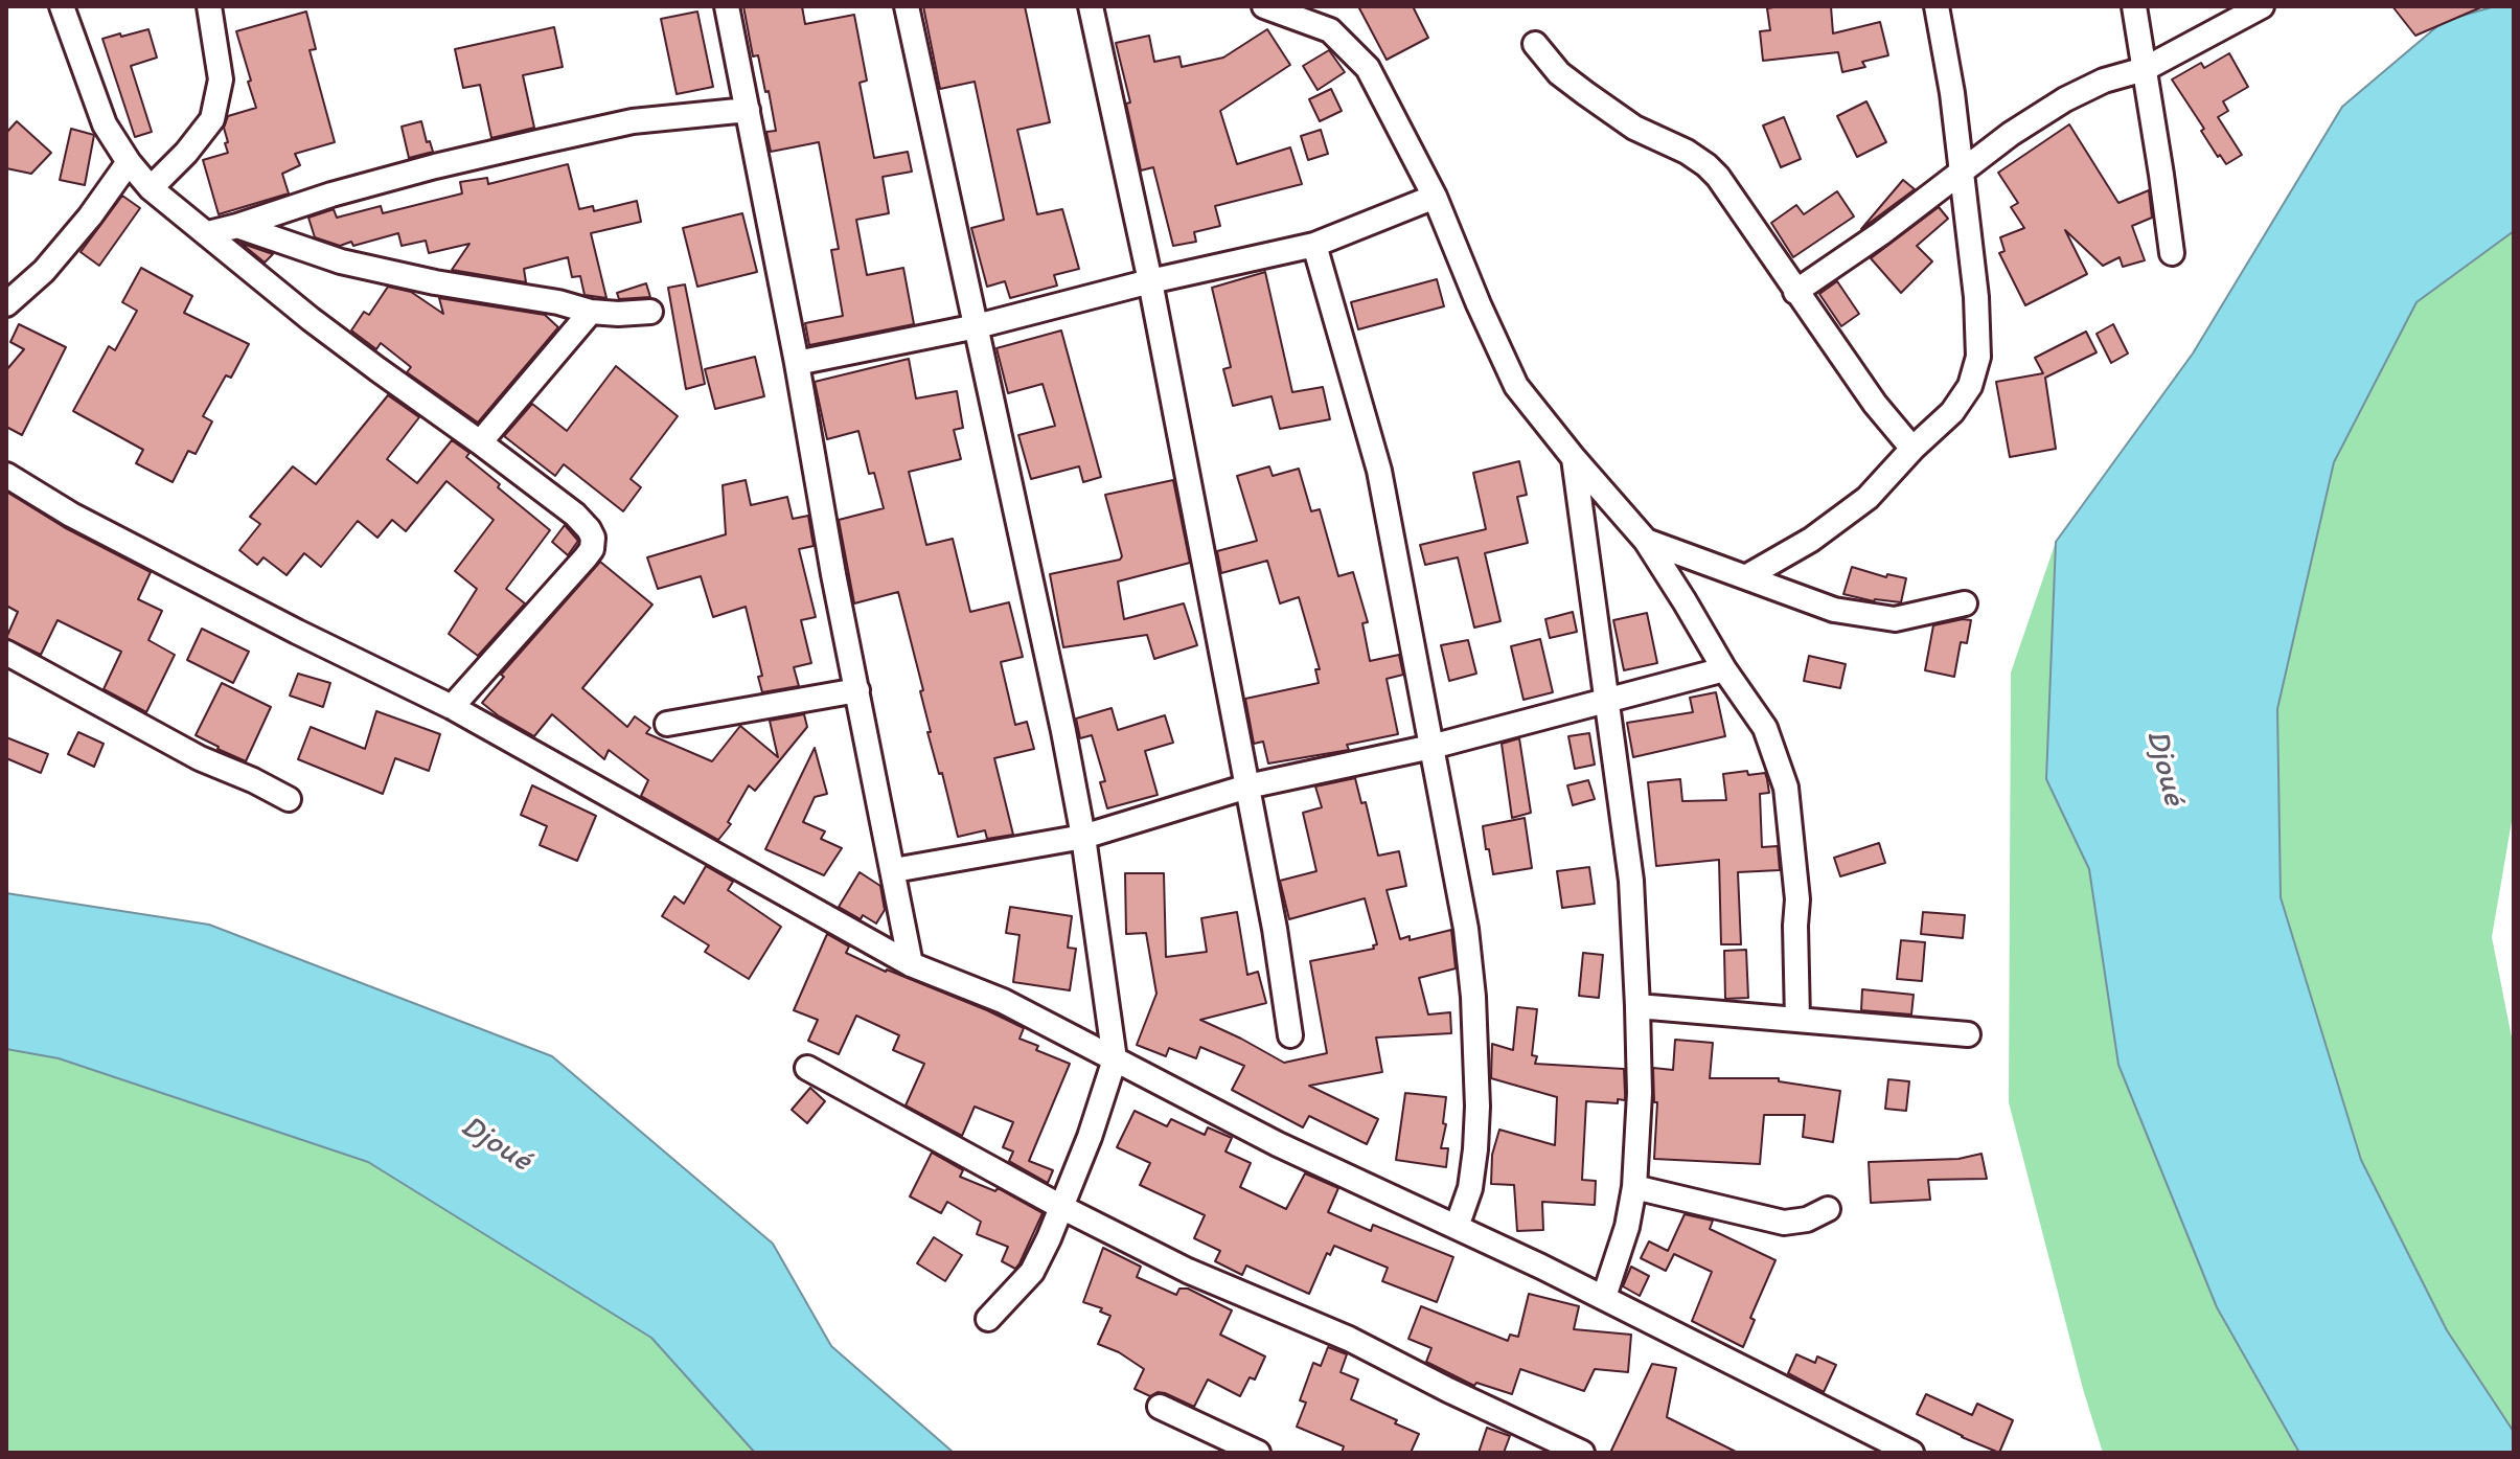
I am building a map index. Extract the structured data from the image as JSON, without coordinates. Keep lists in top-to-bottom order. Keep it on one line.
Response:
{"water":["Djoué"]}
